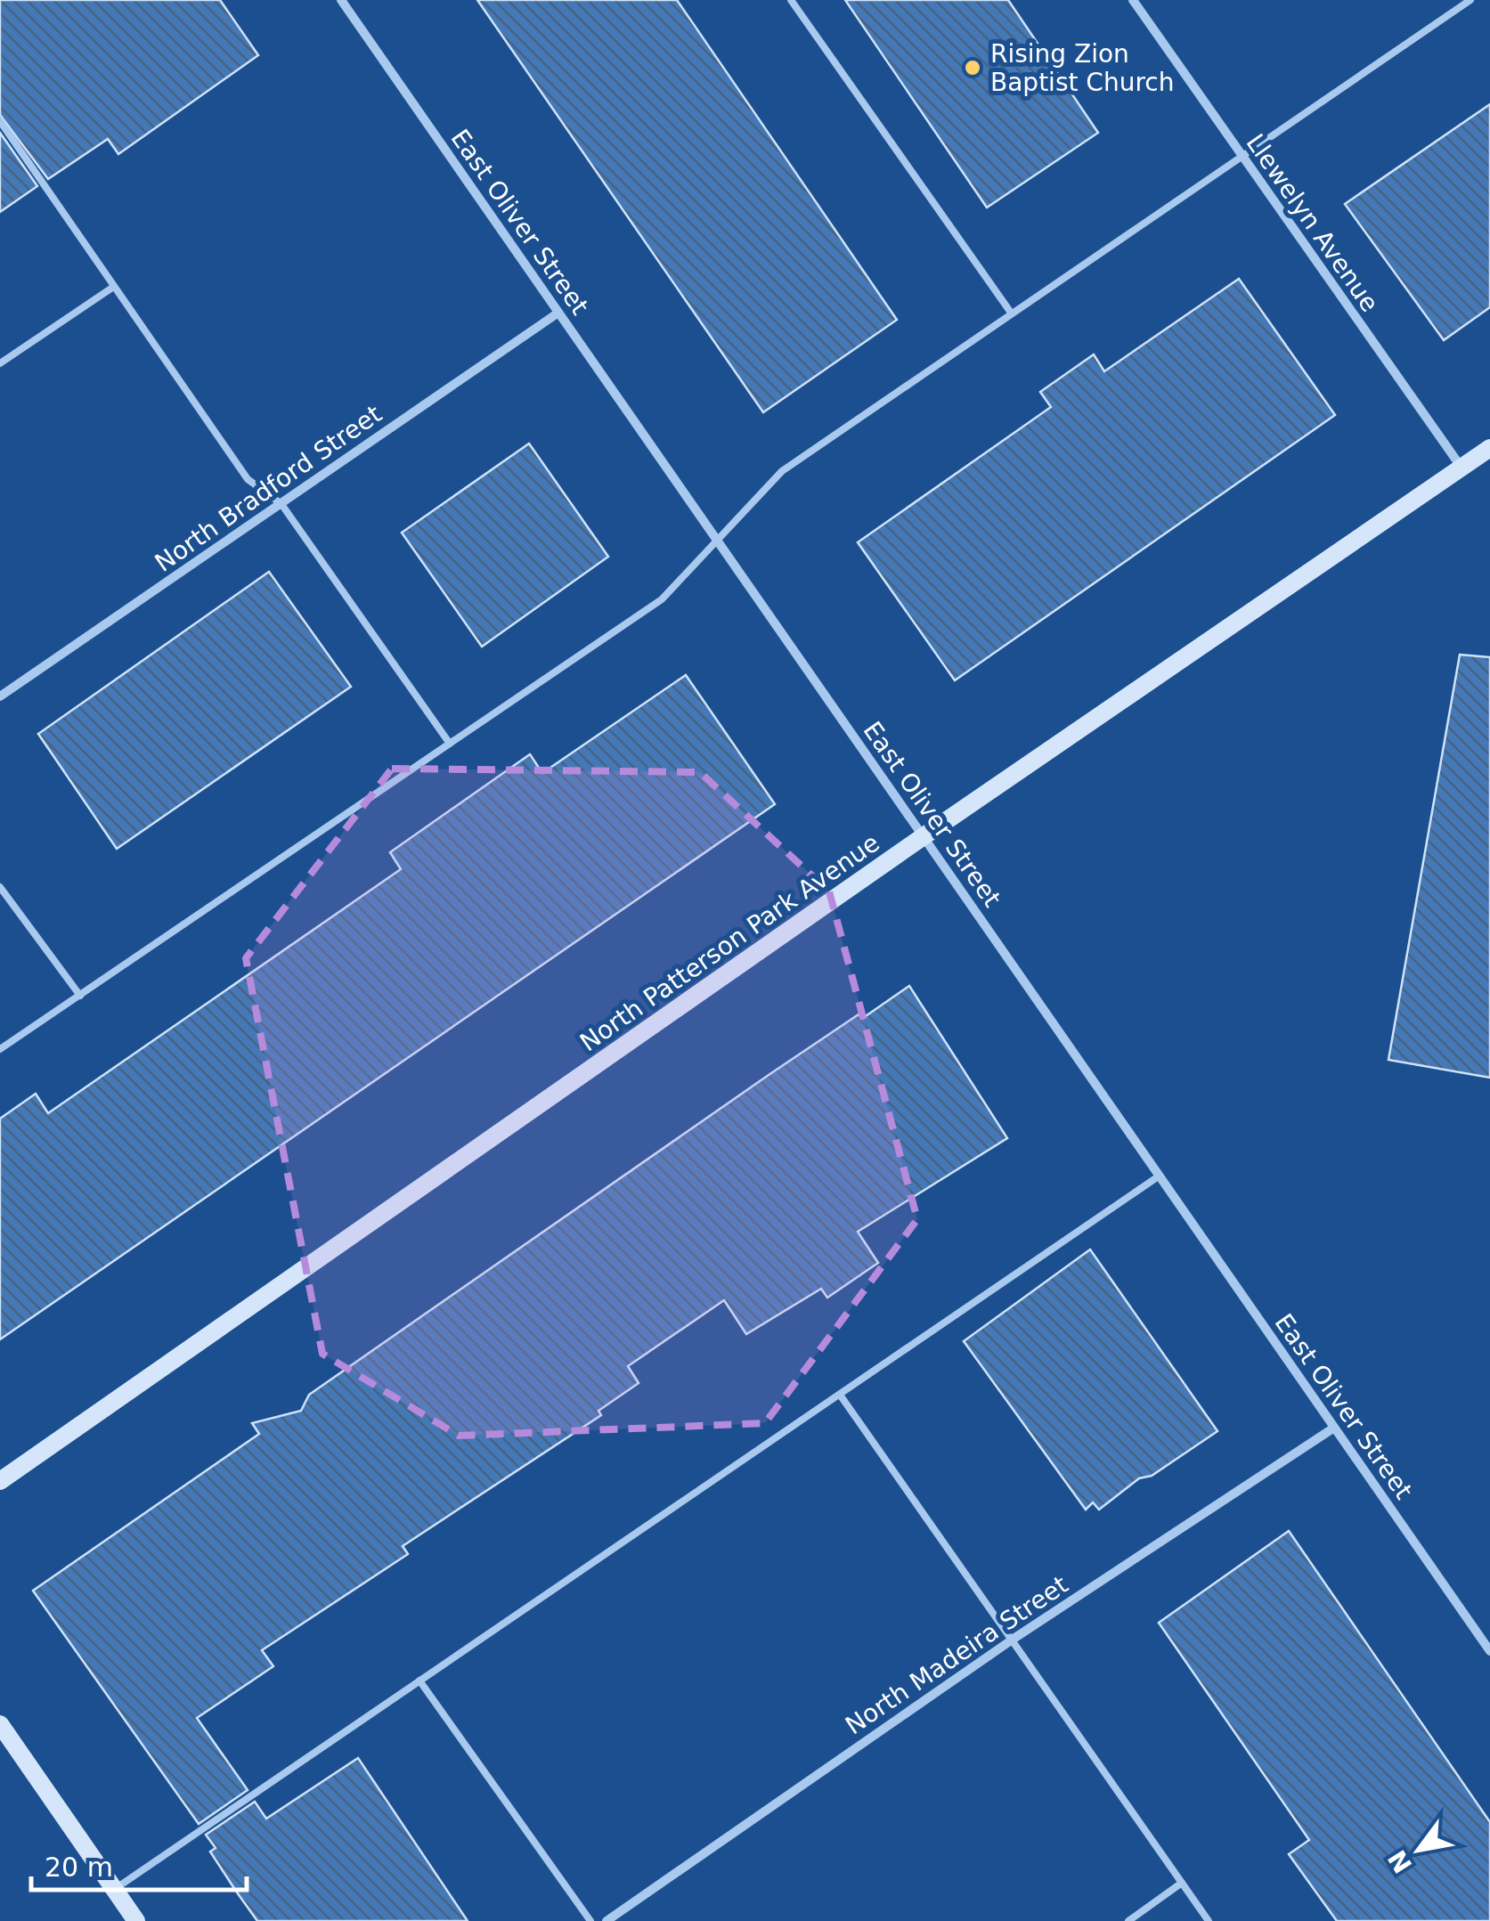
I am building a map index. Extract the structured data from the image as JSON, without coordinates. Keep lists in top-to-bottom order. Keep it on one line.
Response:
{"streets":{"street":["East Oliver Street","Llewelyn Avenue","North Bradford Street","North Patterson Park Avenue","North Madeira Street"]},"crossings":[["East Oliver Street","North Bradford Street"],["East Oliver Street","North Patterson Park Avenue"],["East Oliver Street","North Madeira Street"],["Llewelyn Avenue","North Patterson Park Avenue"]],"places":["Rising Zion Baptist Church"],"scale_bar":"20 m","north":"bottom left"}
